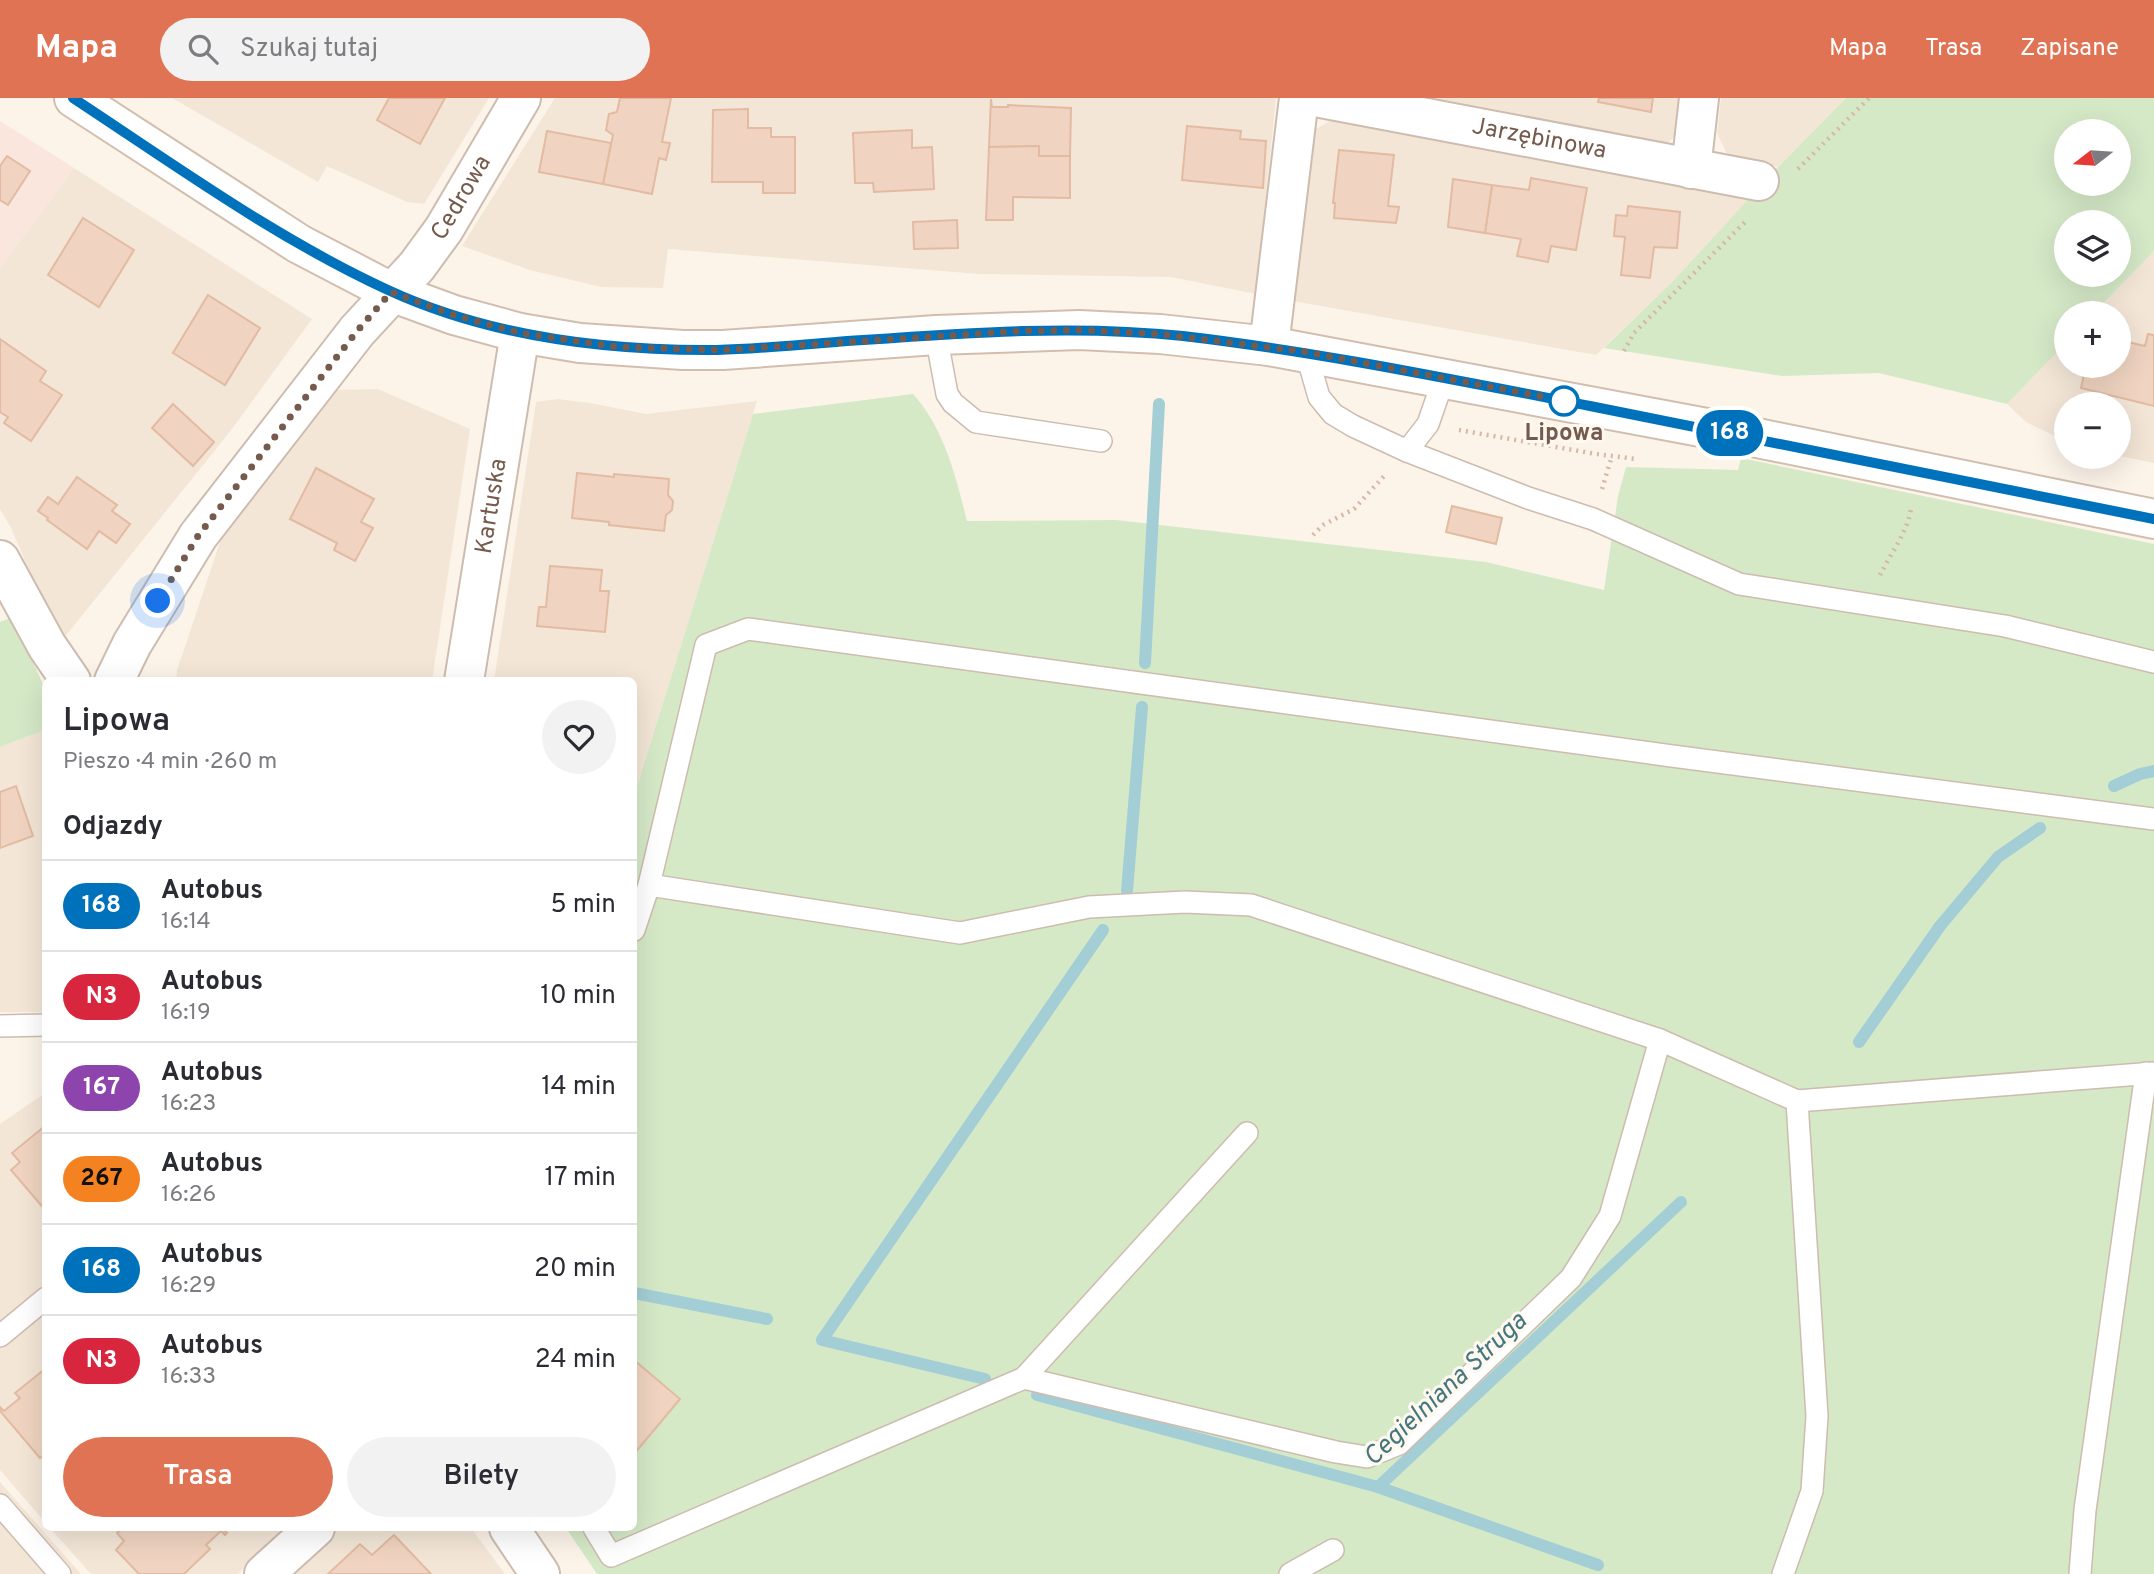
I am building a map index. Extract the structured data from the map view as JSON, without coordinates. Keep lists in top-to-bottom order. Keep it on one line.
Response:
{"streets":{"street":["Jarzębinowa","Cedrowa","Kartuska"]},"water":["Cegielniana Struga"],"places":["Lipowa"],"lines":["bus line 168"],"north":"left","page":{"header":"Mapa","search":"Szukaj tutaj","nav":["Mapa","Trasa","Zapisane"],"on_map":"168","map_buttons":["+","−"],"heading":[["Lipowa","Pieszo · 4 min · 260 m"],"Odjazdy"],"list":[{"mark":"168","name":"Autobus","note":"16:14","value":"5 min"},{"mark":"N3","name":"Autobus","note":"16:19","value":"10 min"},{"mark":"167","name":"Autobus","note":"16:23","value":"14 min"},{"mark":"267","name":"Autobus","note":"16:26","value":"17 min"},{"mark":"168","name":"Autobus","note":"16:29","value":"20 min"},{"mark":"N3","name":"Autobus","note":"16:33","value":"24 min"}],"buttons":["Trasa","Bilety"]}}
